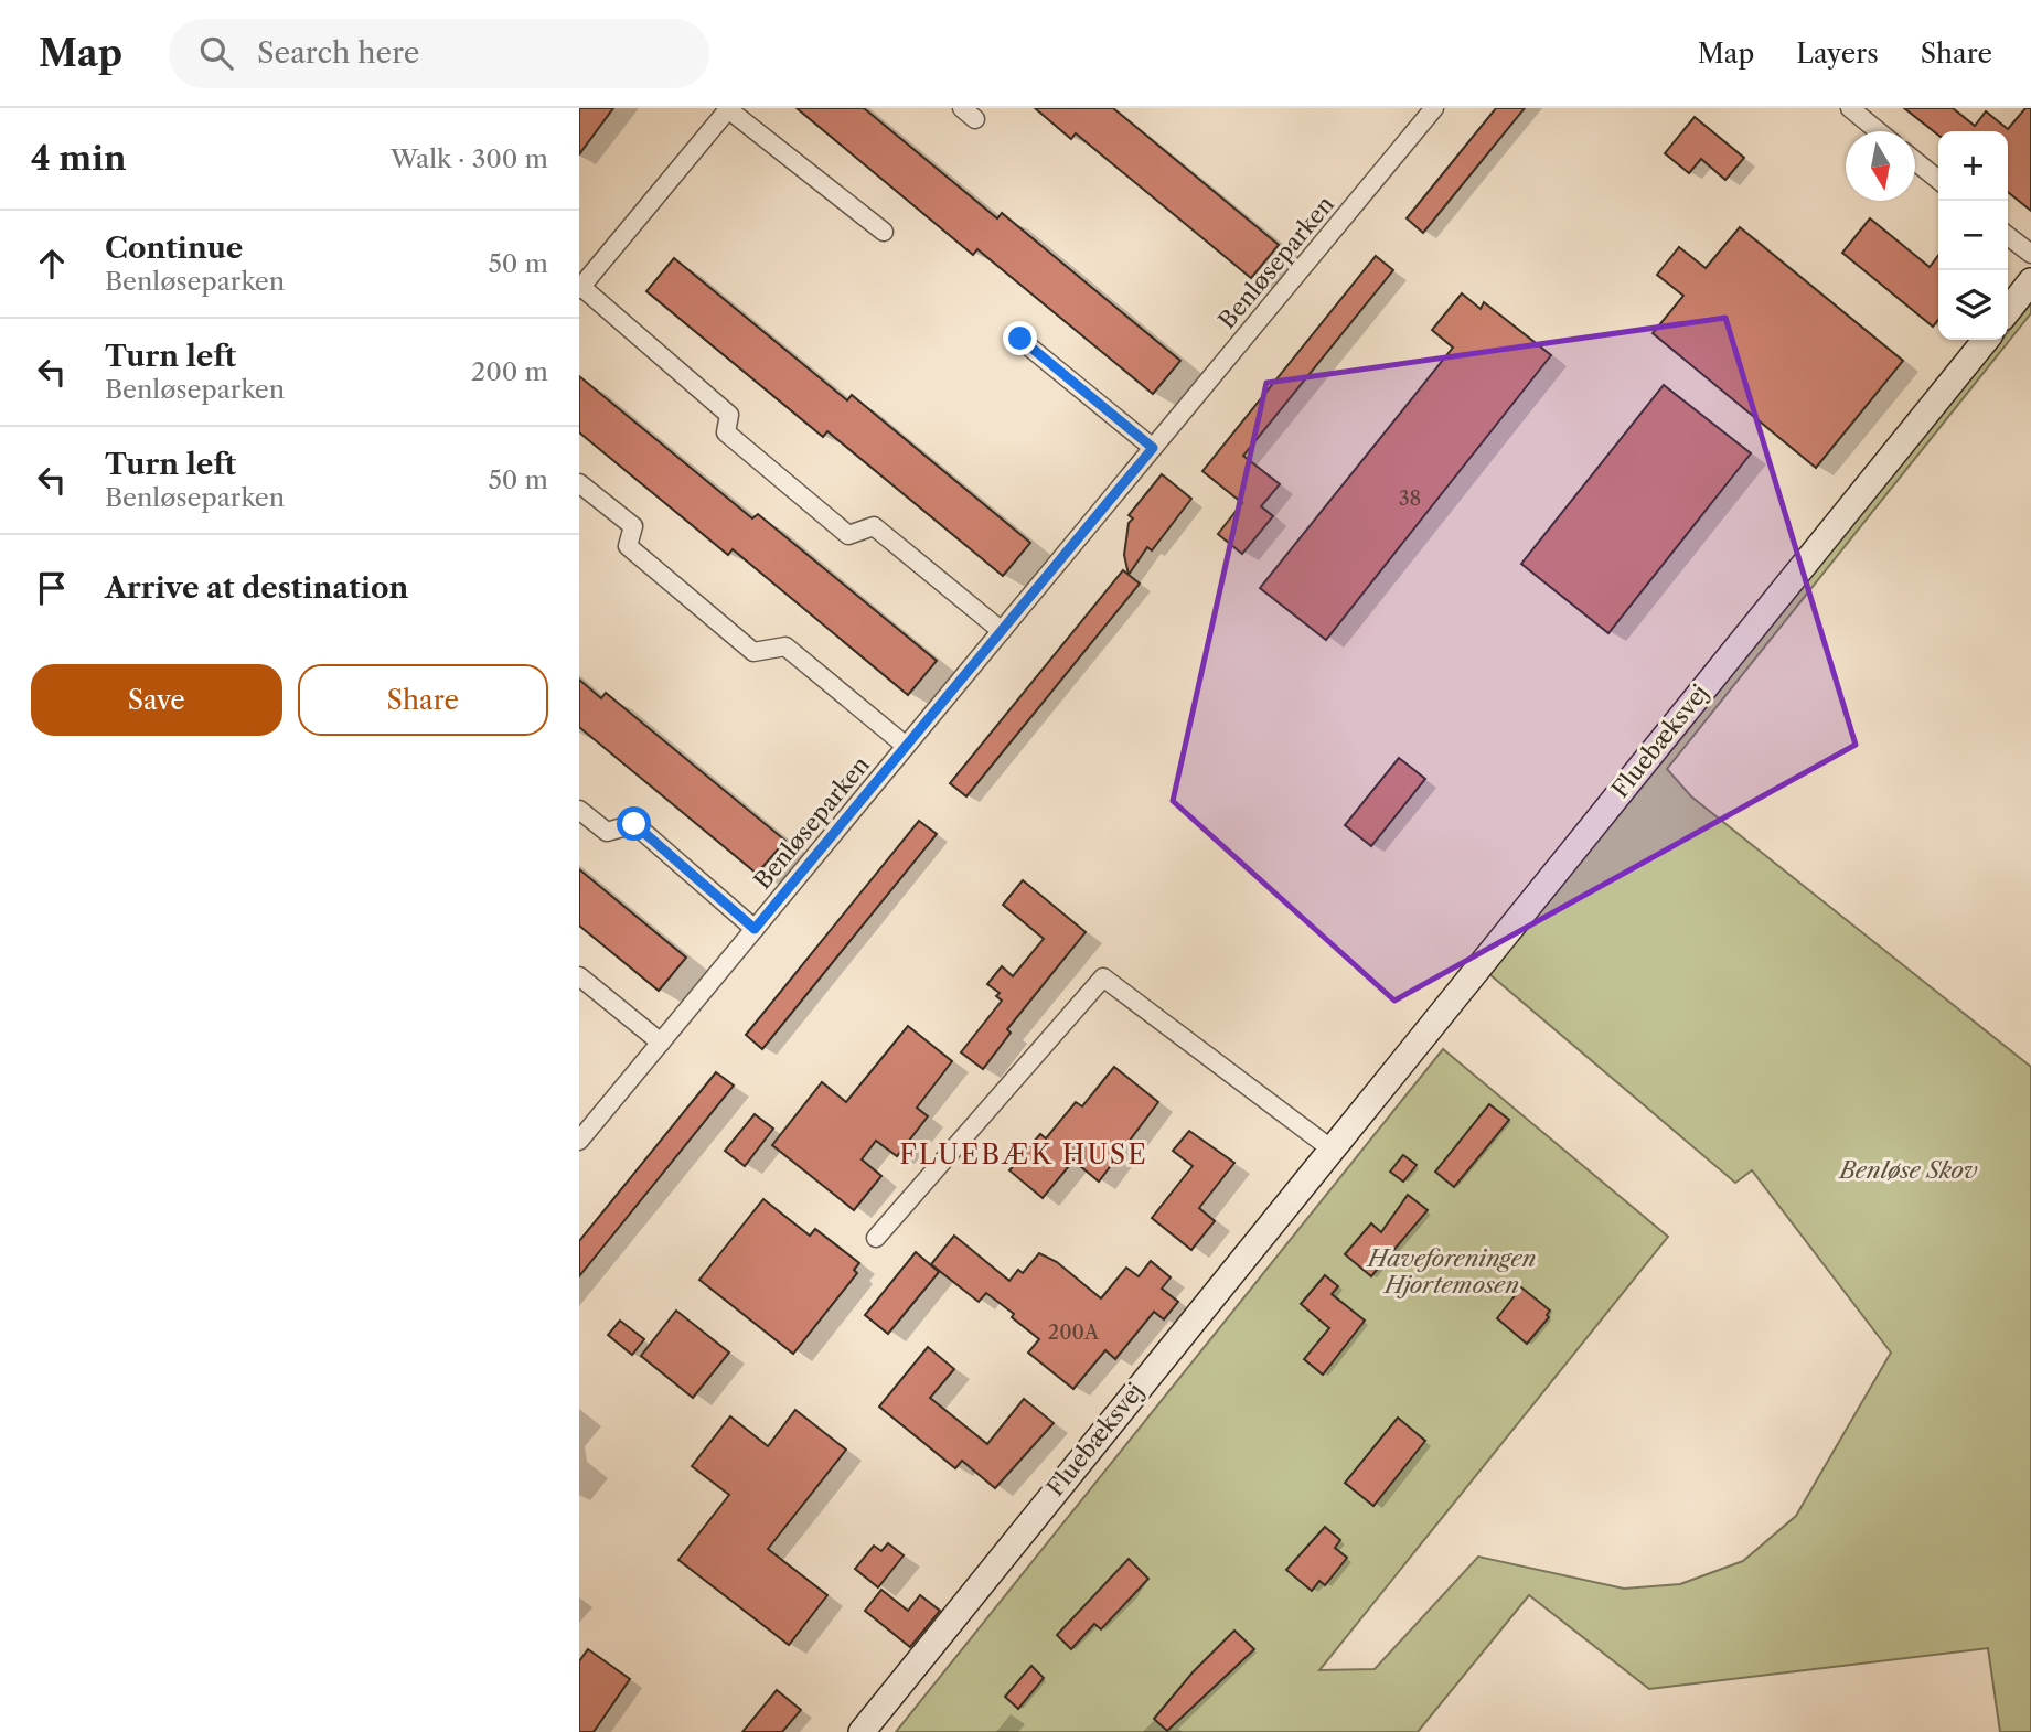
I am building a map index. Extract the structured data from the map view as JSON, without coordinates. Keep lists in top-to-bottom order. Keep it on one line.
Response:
{"streets":{"street":["Benløseparken","Fluebæksvej"]},"districts":["FLUEBÆK HUSE"],"parks":["Benløse Skov","Haveforeningen Hjortemosen"],"house_numbers":["38","200A"],"north":"bottom","page":{"header":"Map","search":"Search here","nav":["Map","Layers","Share"],"heading":["4 min","Walk · 300 m"],"map_buttons":["+","−"],"list":[["Continue","Benløseparken","50 m"],["Turn left","Benløseparken","200 m"],["Turn left","Benløseparken","50 m"],"Arrive at destination"],"buttons":["Save","Share"]}}
